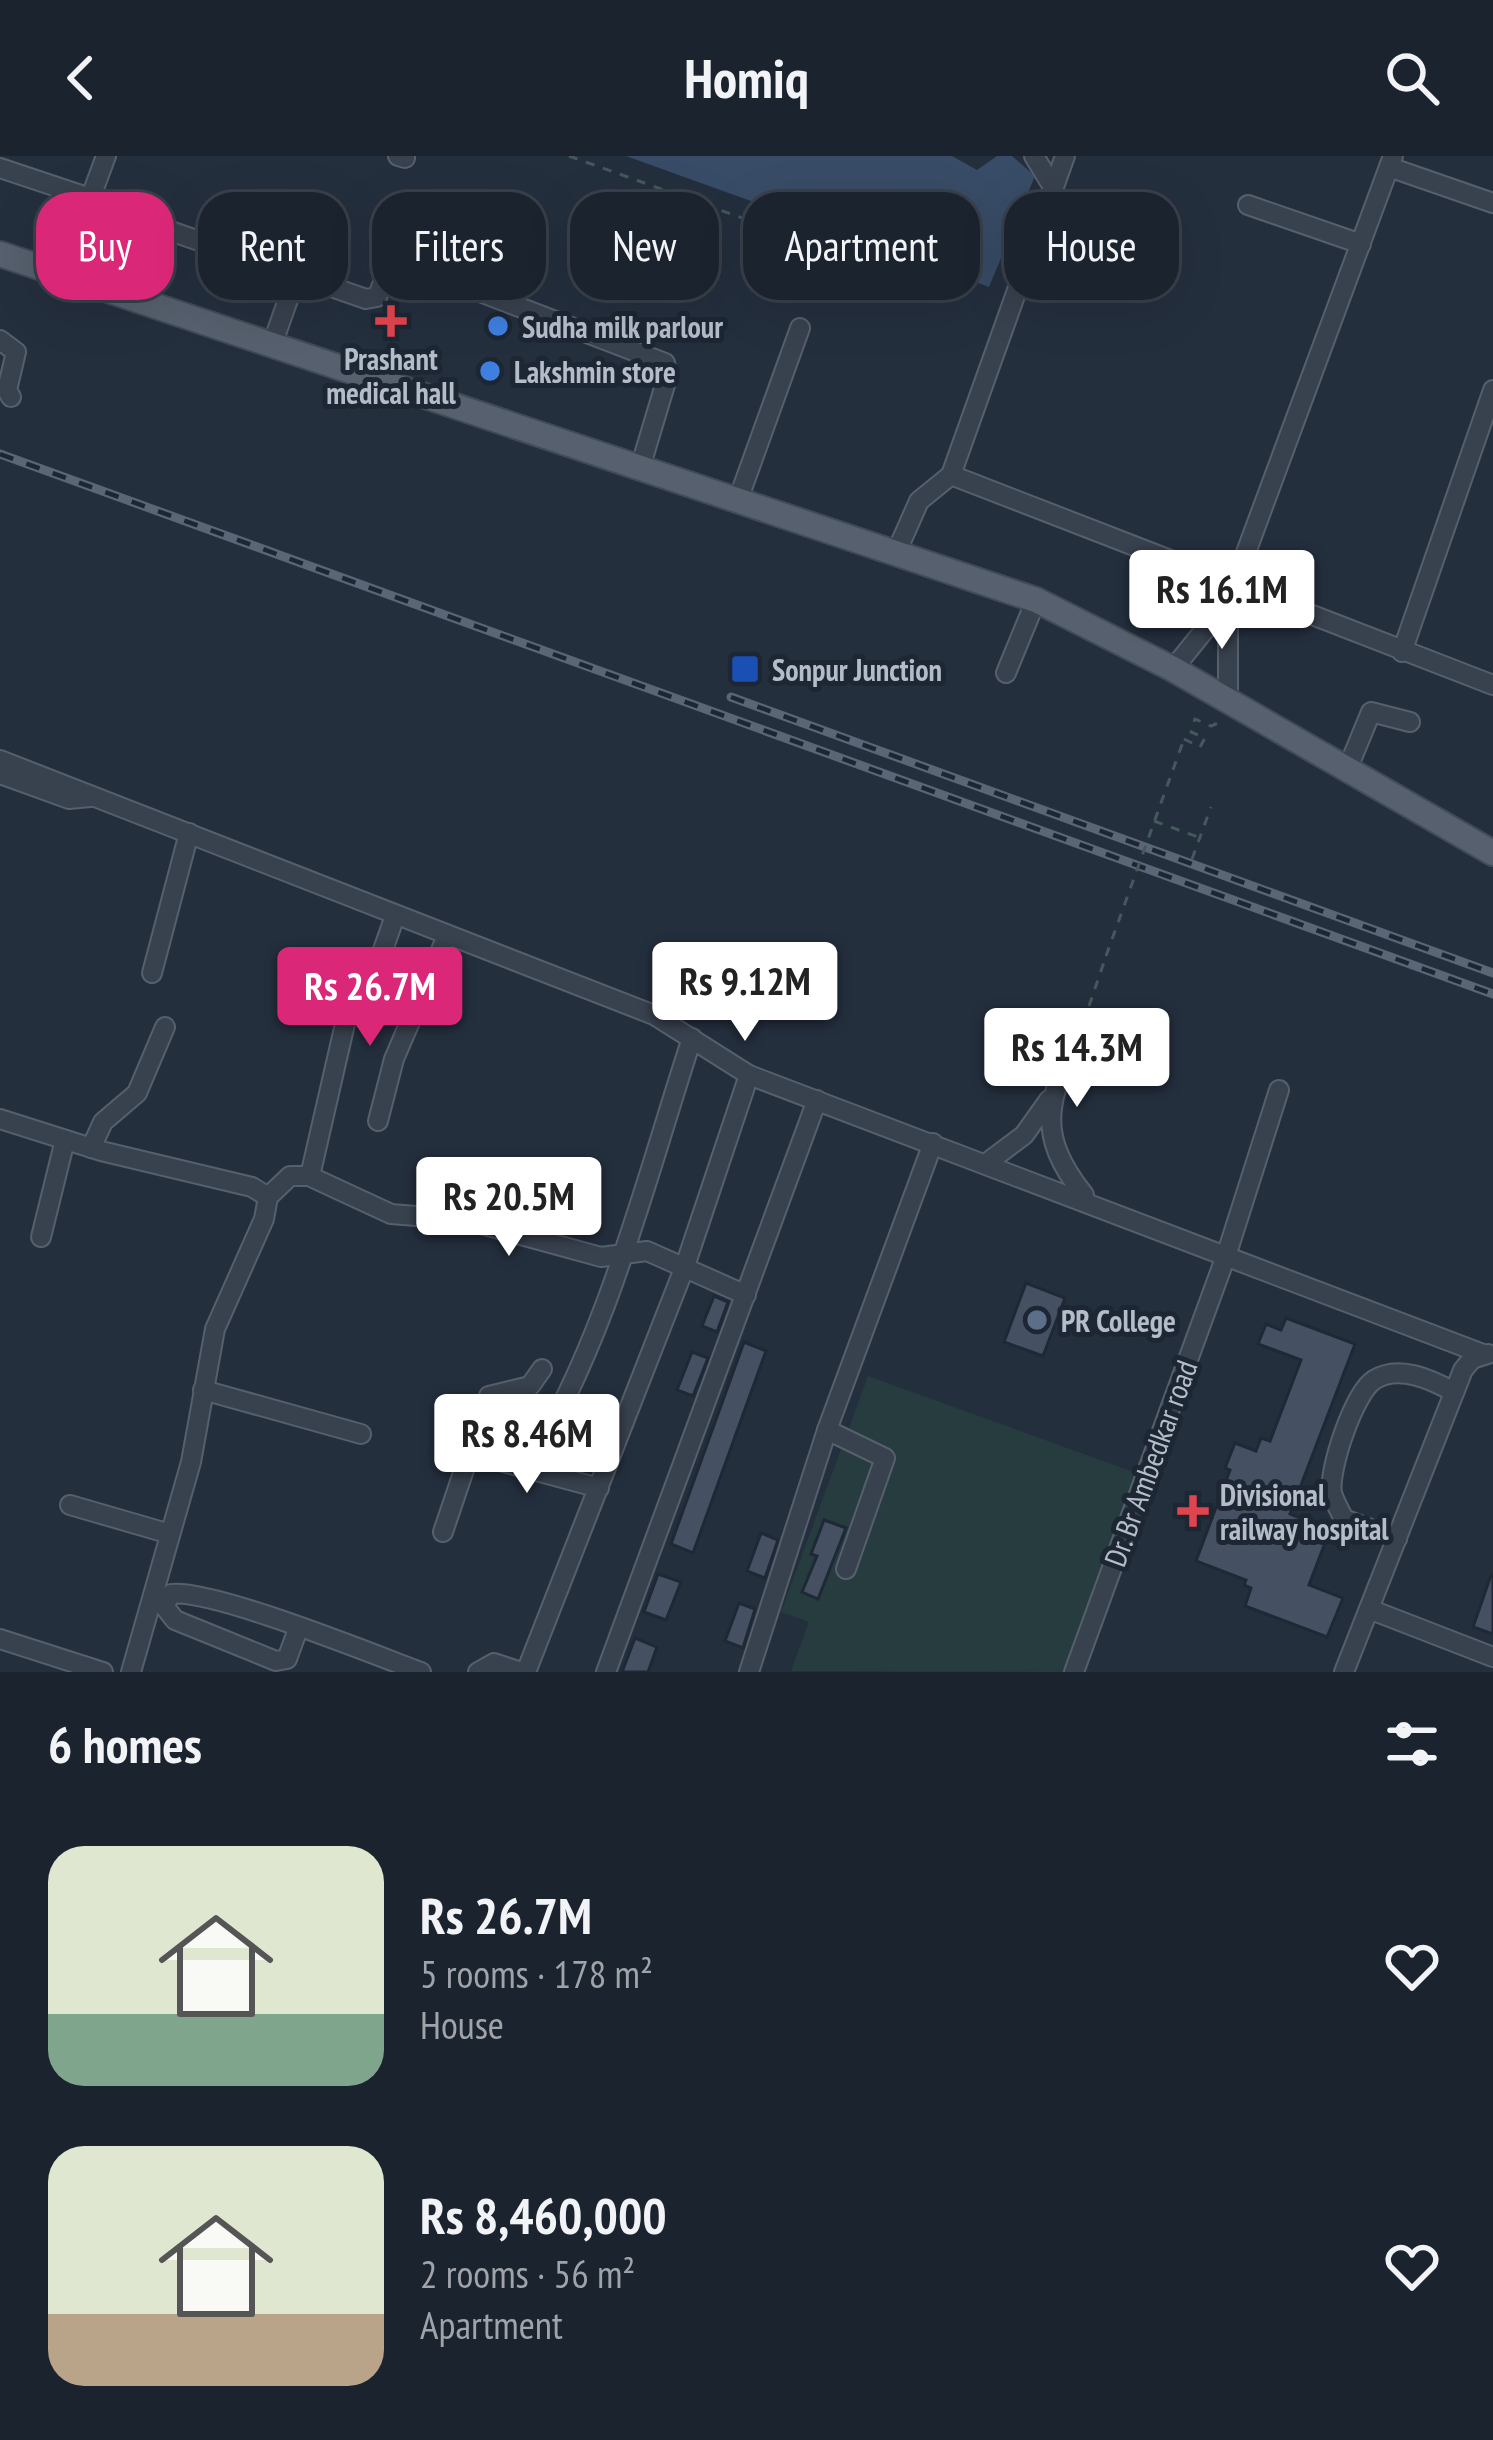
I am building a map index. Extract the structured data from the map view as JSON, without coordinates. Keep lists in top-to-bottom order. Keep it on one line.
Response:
{"streets":{"street":["Dr. Br Ambedkar road"]},"places":{"health":["Prashant medical hall","Divisional railway hospital"],"other":["Sudha milk parlour","Lakshmin store","PR College"],"transit":["Sonpur Junction"]},"page":{"header":"Homiq","chip":["Buy","Rent","Filters","New","Apartment","House"],"price":["Rs 16.1M","Rs 9.12M","Rs 26.7M","Rs 14.3M","Rs 20.5M","Rs 8.46M"],"heading":"6 homes","list":[{"name":"Rs 26.7M","note":"5 rooms · 178 m² · House"},{"name":"Rs 8,460,000","note":"2 rooms · 56 m² · Apartment"}]}}
